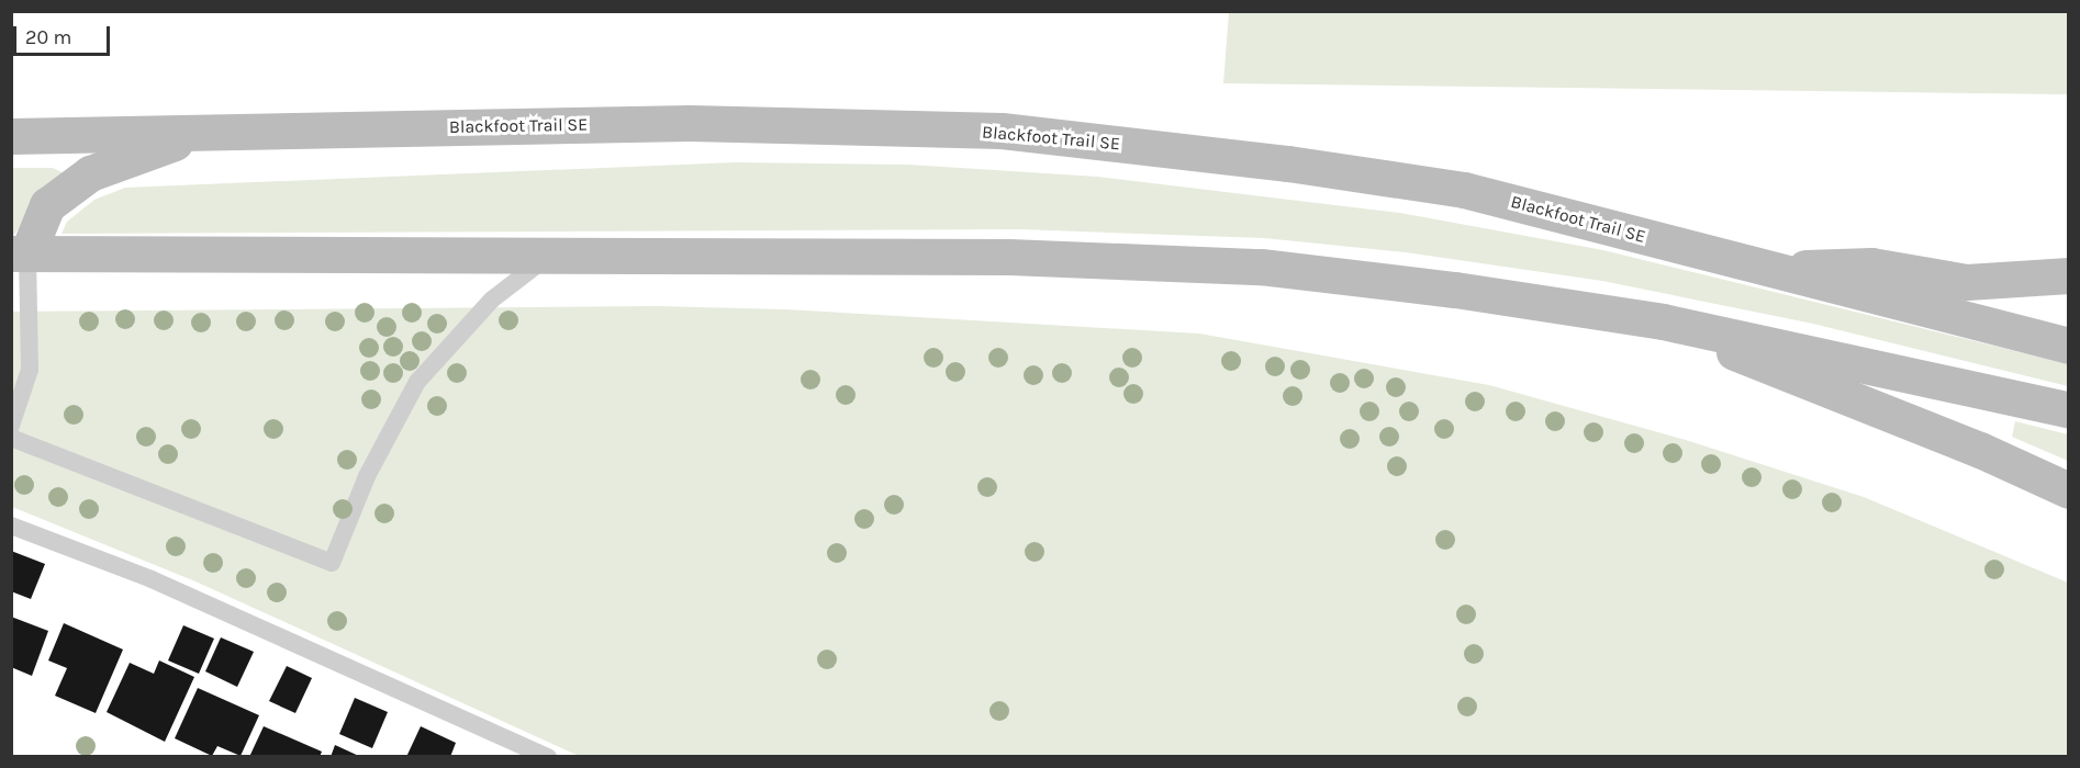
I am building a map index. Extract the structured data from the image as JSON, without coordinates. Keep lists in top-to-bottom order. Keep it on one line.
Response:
{"streets":{"main road":["Blackfoot Trail SE"]},"scale_bar":"20 m"}
